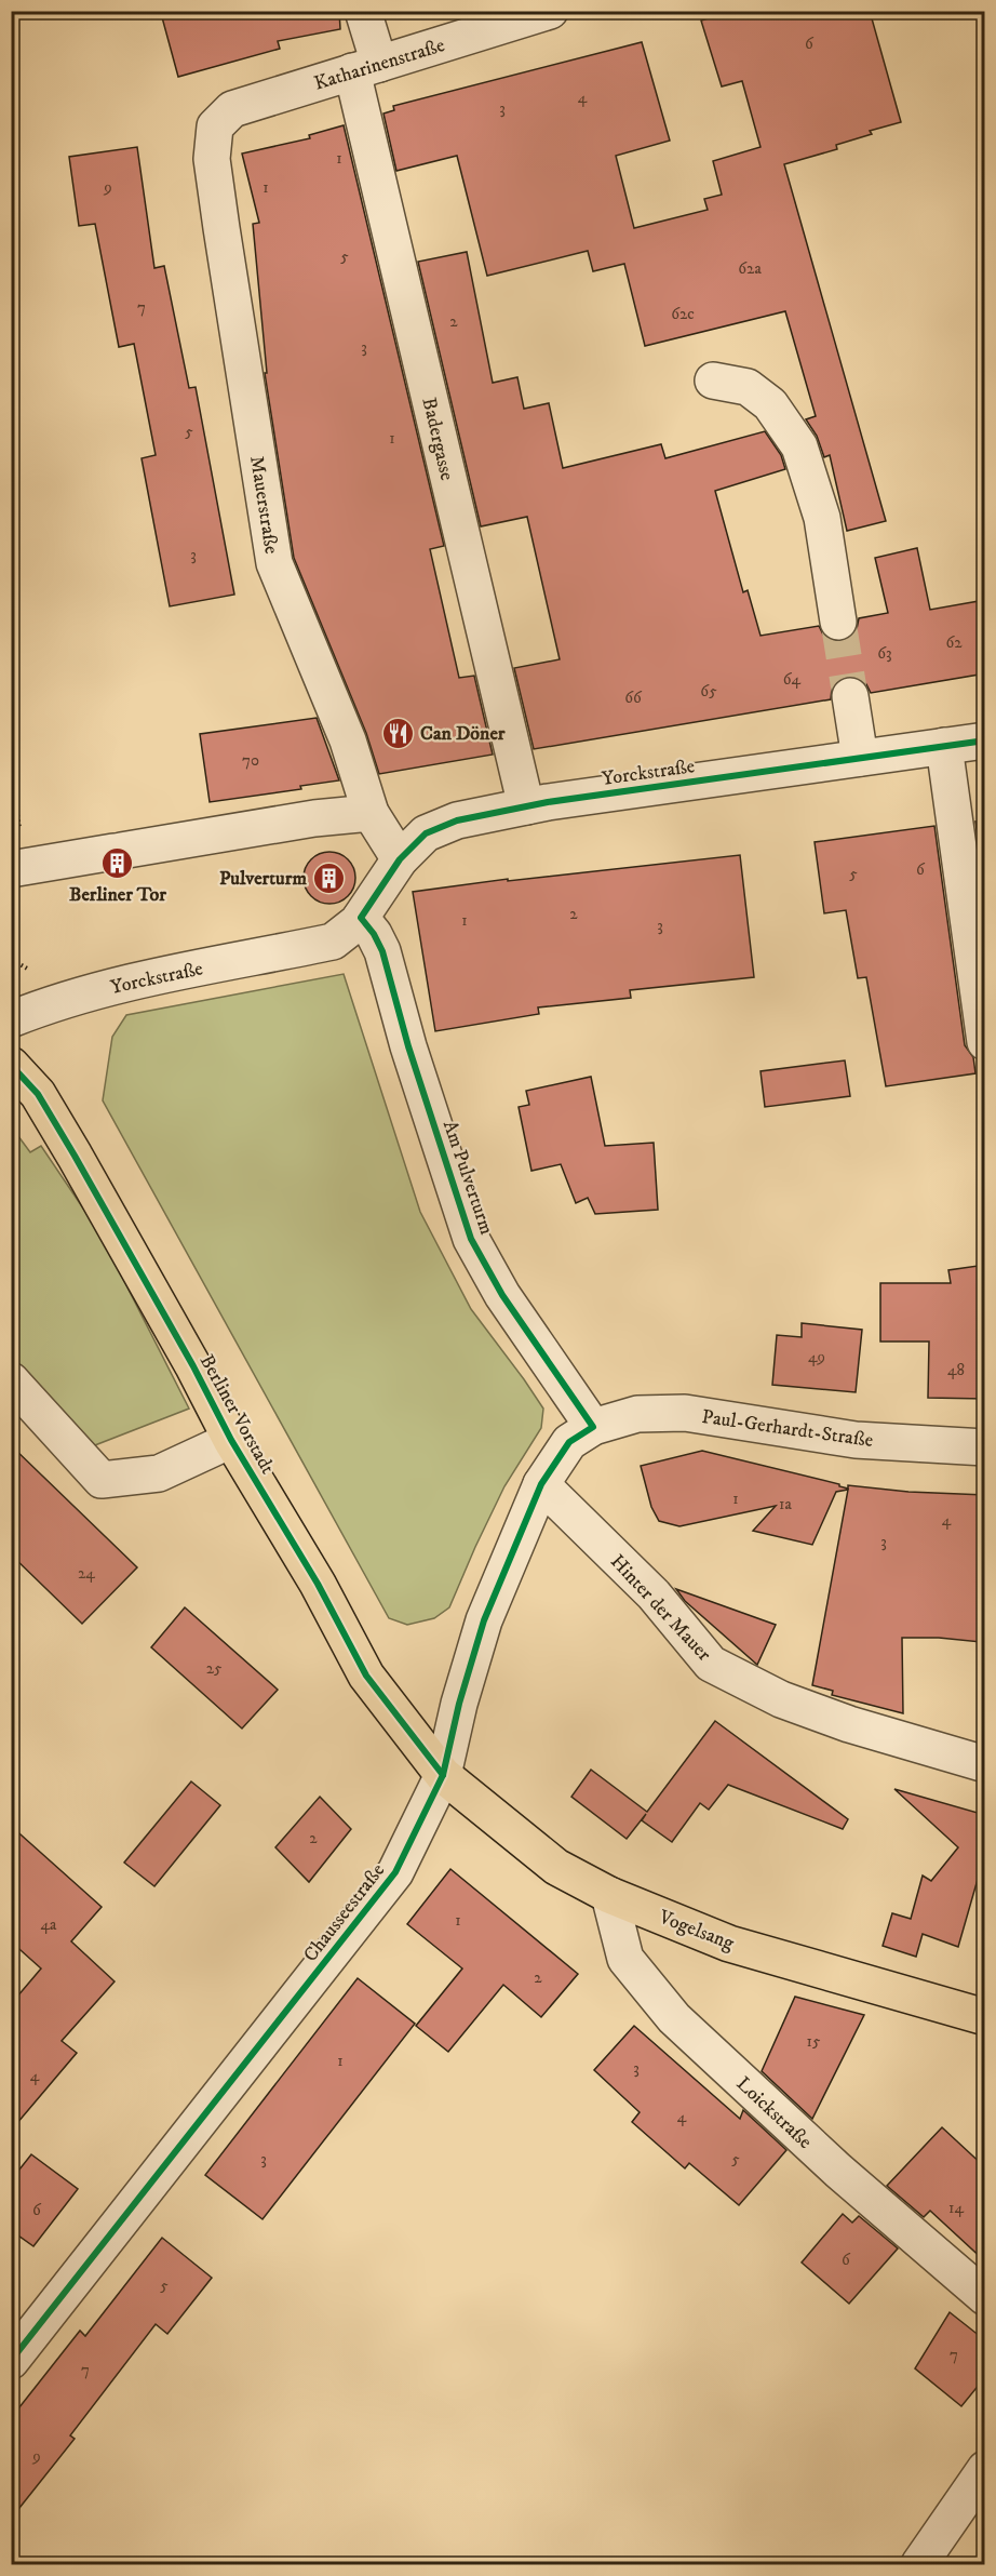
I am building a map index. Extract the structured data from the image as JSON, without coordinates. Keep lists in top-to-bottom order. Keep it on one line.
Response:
{"streets":{"main road":["Berliner Vorstadt","Vogelsang"],"street":["Katharinenstraße","Badergasse","Mauerstraße","Yorckstraße","Am Pulverturm","Paul-Gerhardt-Straße","Hinter der Mauer","Chausseestraße","Loickstraße"]},"crossings":[["Katharinenstraße","Badergasse"],["Katharinenstraße","Mauerstraße"],["Badergasse","Yorckstraße"],["Mauerstraße","Yorckstraße"],["Yorckstraße","Am Pulverturm"],["Am Pulverturm","Paul-Gerhardt-Straße"],["Am Pulverturm","Chausseestraße"],["Berliner Vorstadt","Chausseestraße"],["Berliner Vorstadt","Vogelsang"],["Paul-Gerhardt-Straße","Chausseestraße"],["Hinter der Mauer","Chausseestraße"],["Chausseestraße","Vogelsang"],["Vogelsang","Loickstraße"]],"places":{"restaurant":["Can Döner"],"building":["Berliner Tor","Pulverturm"]},"house_numbers":["6","4","3","1","9","1","5","62a","7","62c","2","3","5","1","3","62","63","64","65","66","70","6","5","2","1","3","49","48","1","1a","4","3","24","25","2","1","4a","2","15","1","3","4","4","3","5","14","6","6","5","7","7","9"]}
